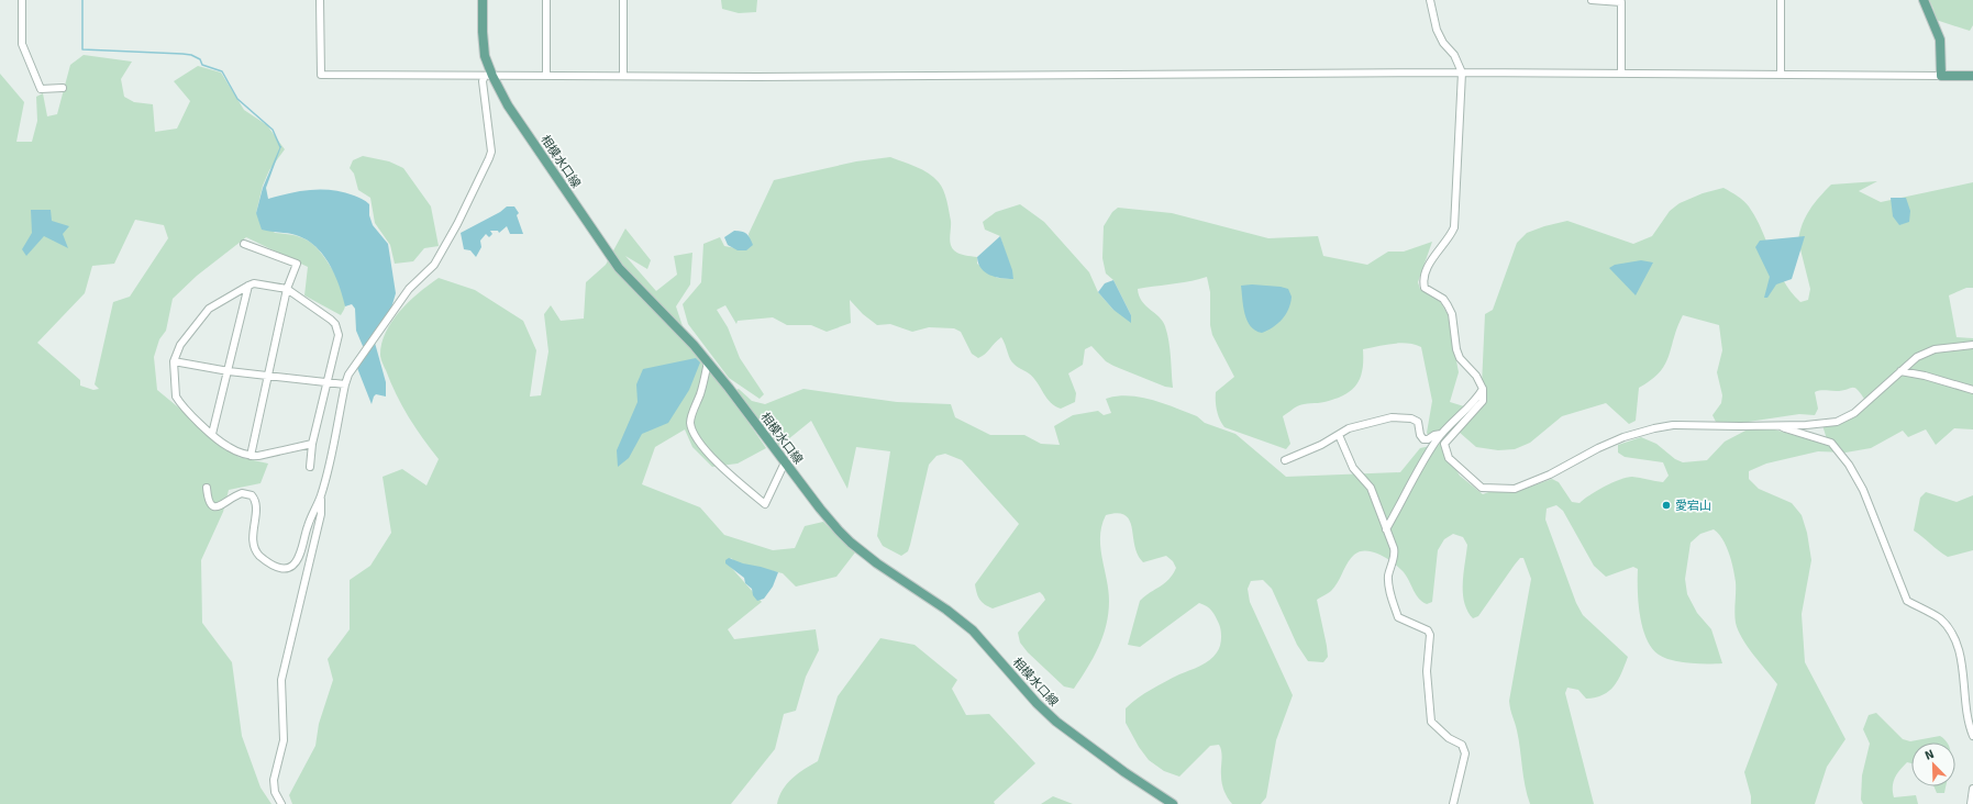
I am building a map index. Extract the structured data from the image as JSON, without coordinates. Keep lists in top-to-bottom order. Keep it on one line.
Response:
{"streets":{"main road":["相模水口線"]},"places":["愛宕山"],"north":"top left"}
